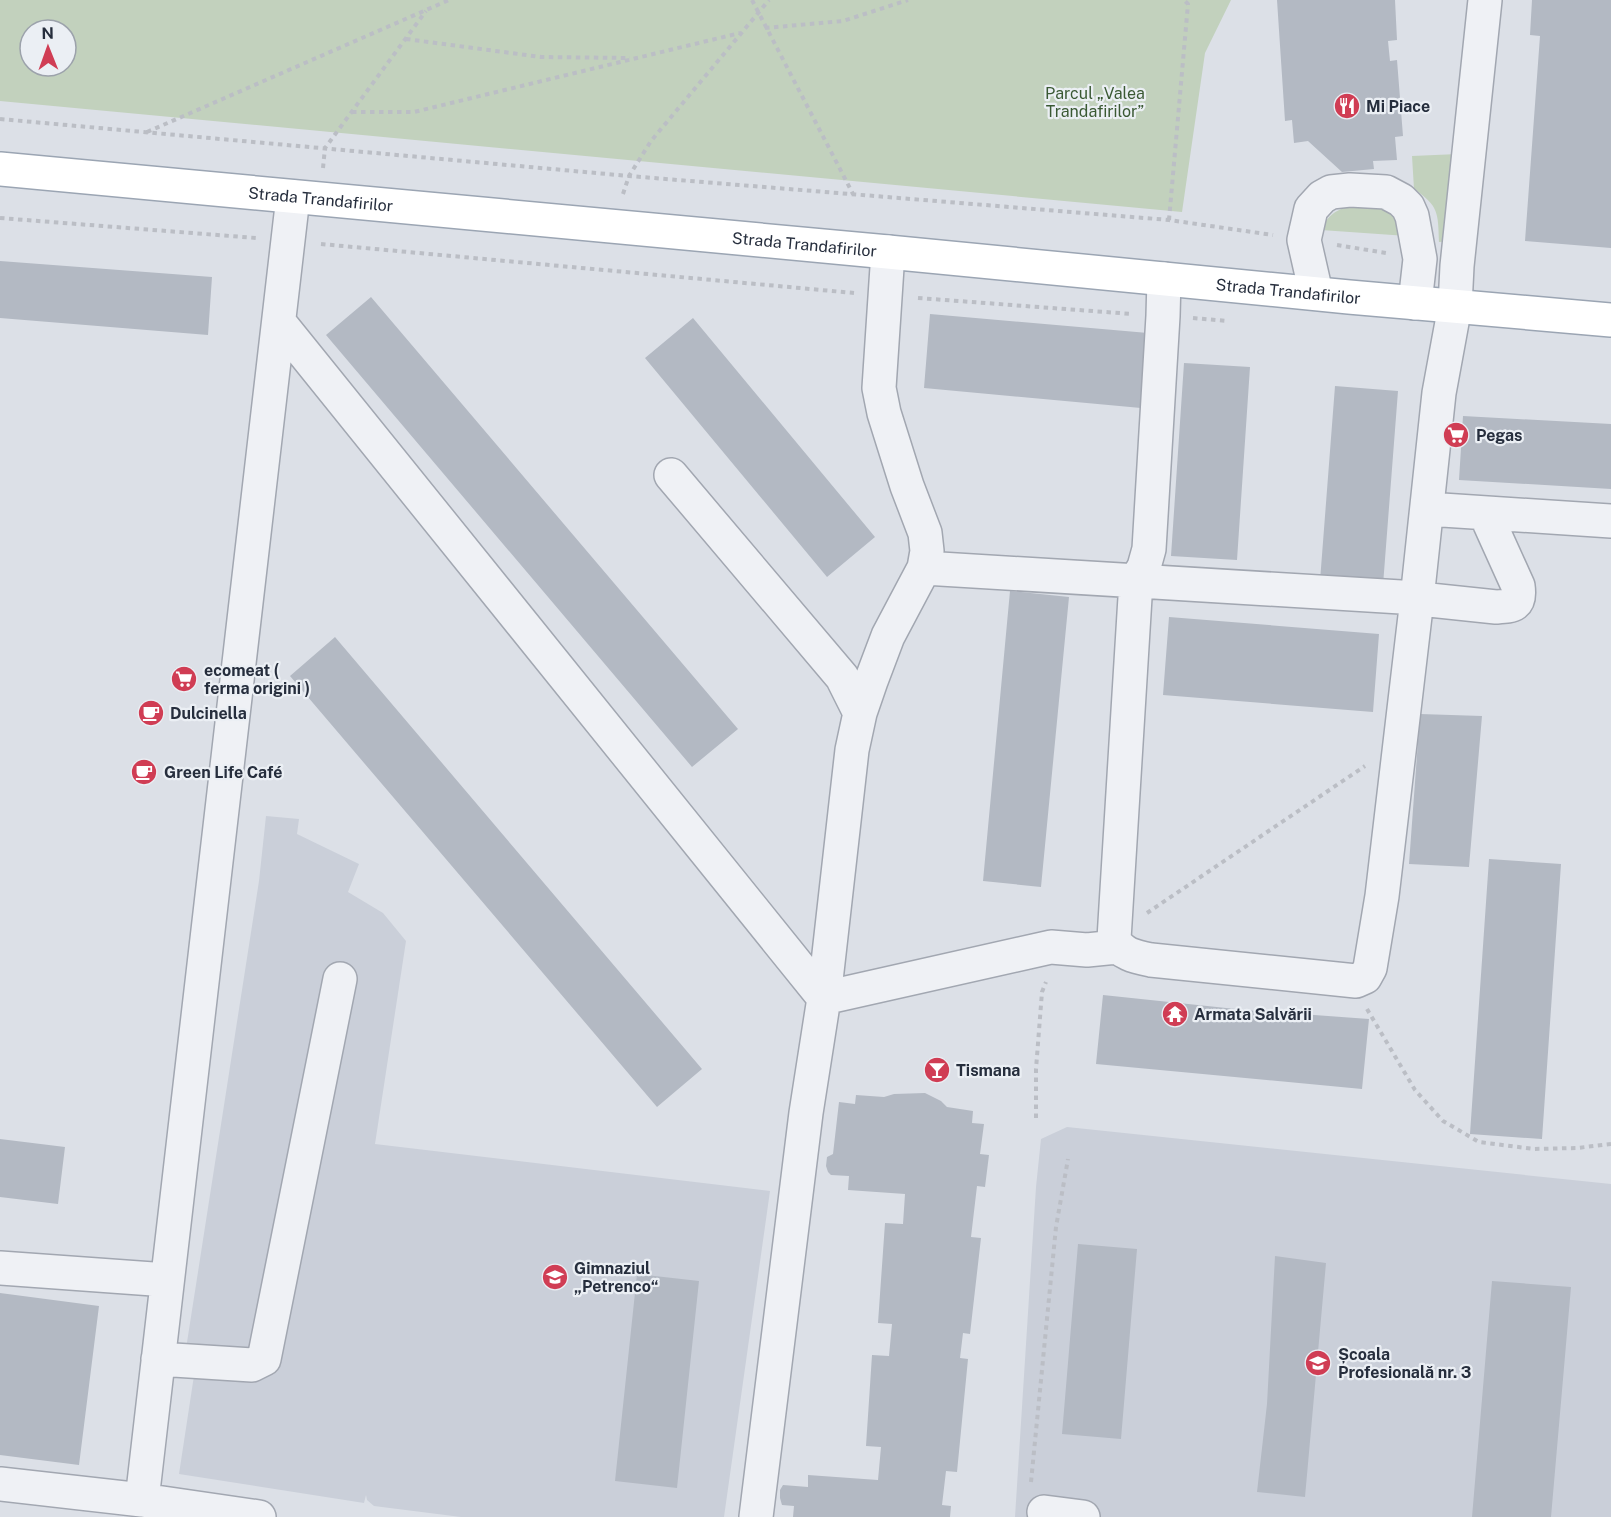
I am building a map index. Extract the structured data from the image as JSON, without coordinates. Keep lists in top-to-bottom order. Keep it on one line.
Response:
{"streets":{"main road":["Strada Trandafirilor"]},"parks":["Parcul „Valea Trandafirilor”"],"places":{"restaurant":["Mi Piace"],"supermarket":["Pegas","ecomeat ( ferma origini )"],"cafe":["Dulcinella","Green Life Café"],"temple":["Armata Salvării"],"bar":["Tismana"],"school or university":["Gimnaziul „Petrenco“","Școala Profesională nr. 3"]},"north":"top"}
